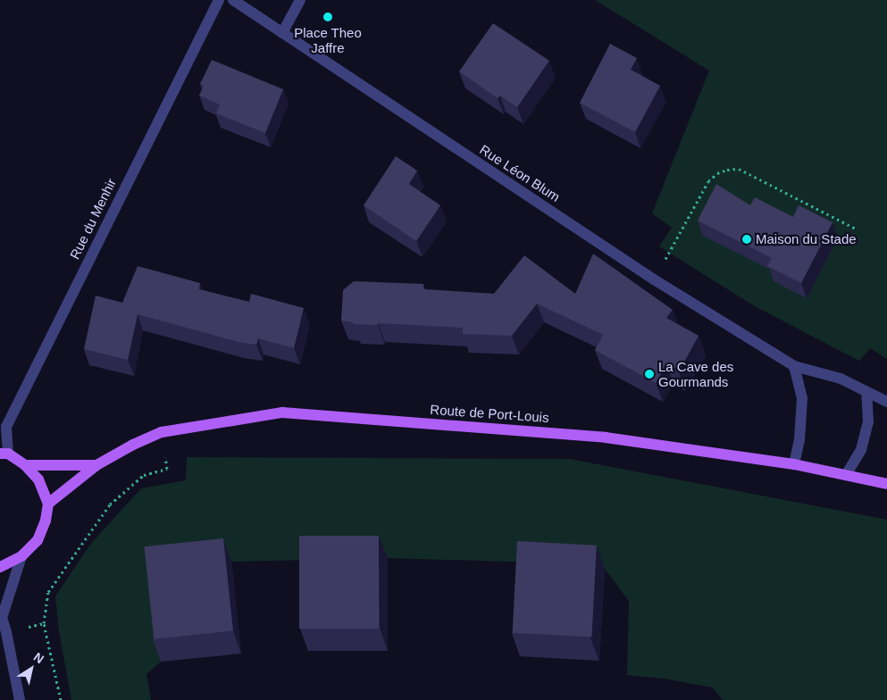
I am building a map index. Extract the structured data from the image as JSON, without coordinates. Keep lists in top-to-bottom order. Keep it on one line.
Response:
{"streets":{"main road":["Route de Port-Louis"],"street":["Rue Léon Blum","Rue du Menhir"]},"places":["Place Theo Jaffre","Maison du Stade","La Cave des Gourmands"],"north":"top right"}
